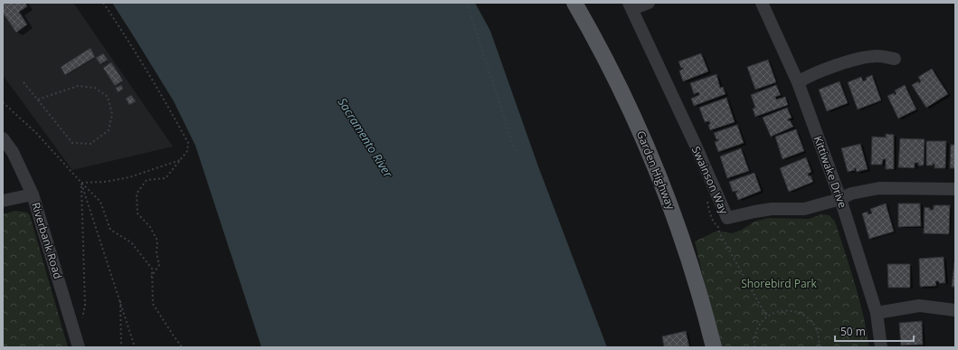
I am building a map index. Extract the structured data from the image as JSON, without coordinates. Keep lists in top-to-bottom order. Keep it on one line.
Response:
{"streets":{"main road":["Garden Highway"],"street":["Kittiwake Drive","Swainson Way","Riverbank Road"]},"crossings":[["Kittiwake Drive","Swainson Way"]],"water":["Sacramento River"],"parks":["Shorebird Park"],"scale_bar":"50 m"}
